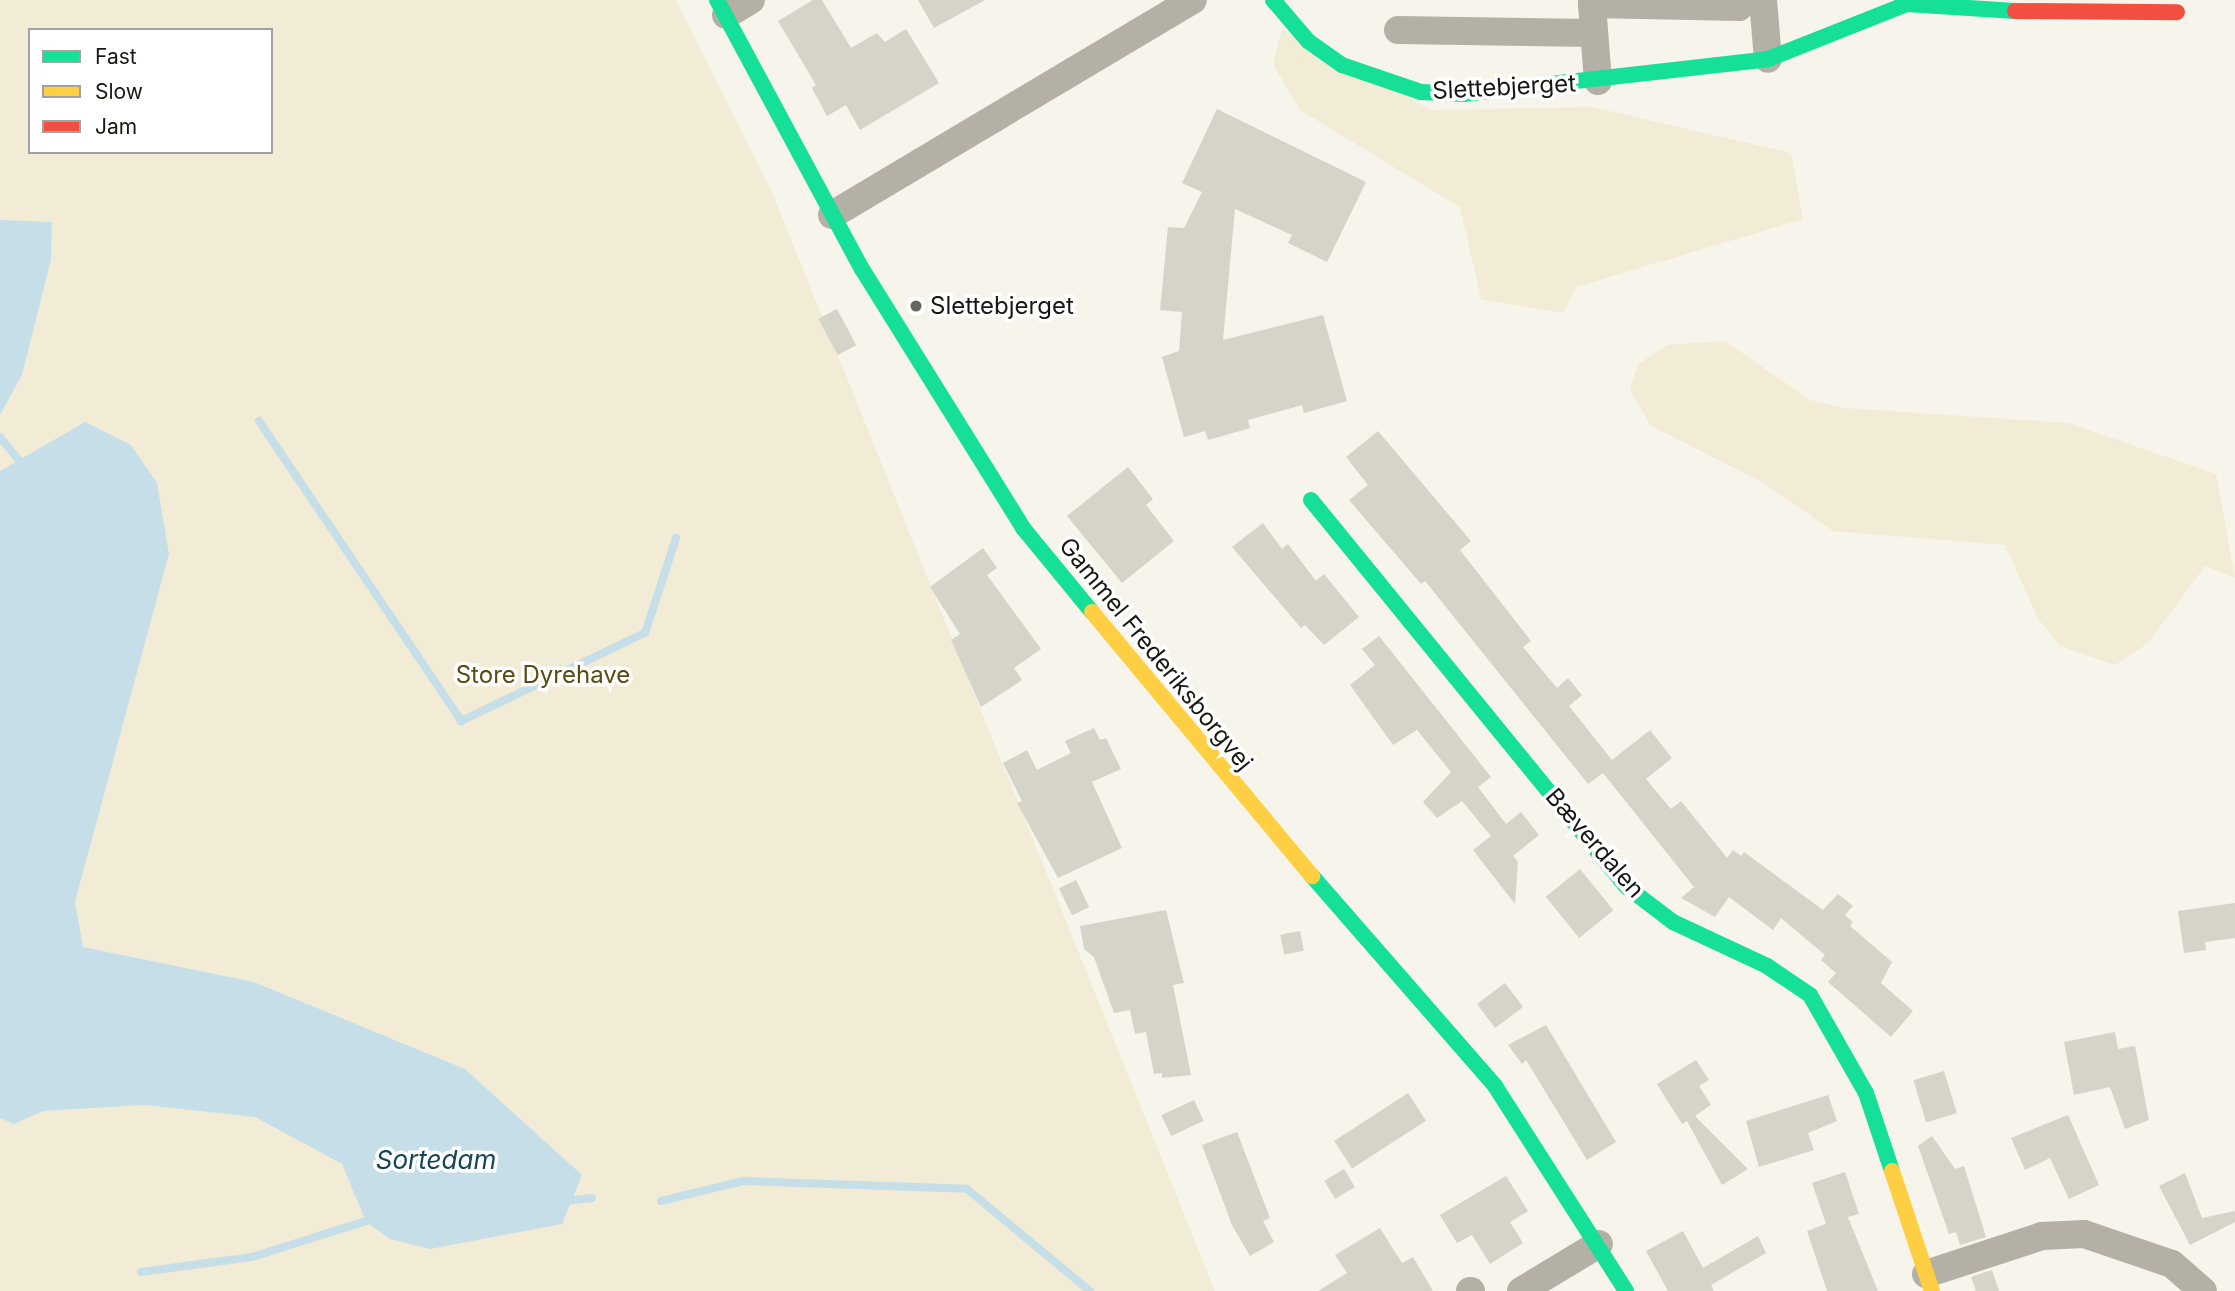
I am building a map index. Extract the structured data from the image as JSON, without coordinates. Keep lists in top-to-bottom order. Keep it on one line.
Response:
{"streets":{"street":["Slettebjerget","Gammel Frederiksborgvej","Bæverdalen"]},"water":["Sortedam"],"parks":["Store Dyrehave"],"places":["Slettebjerget"],"legend":["Fast","Slow","Jam"]}
